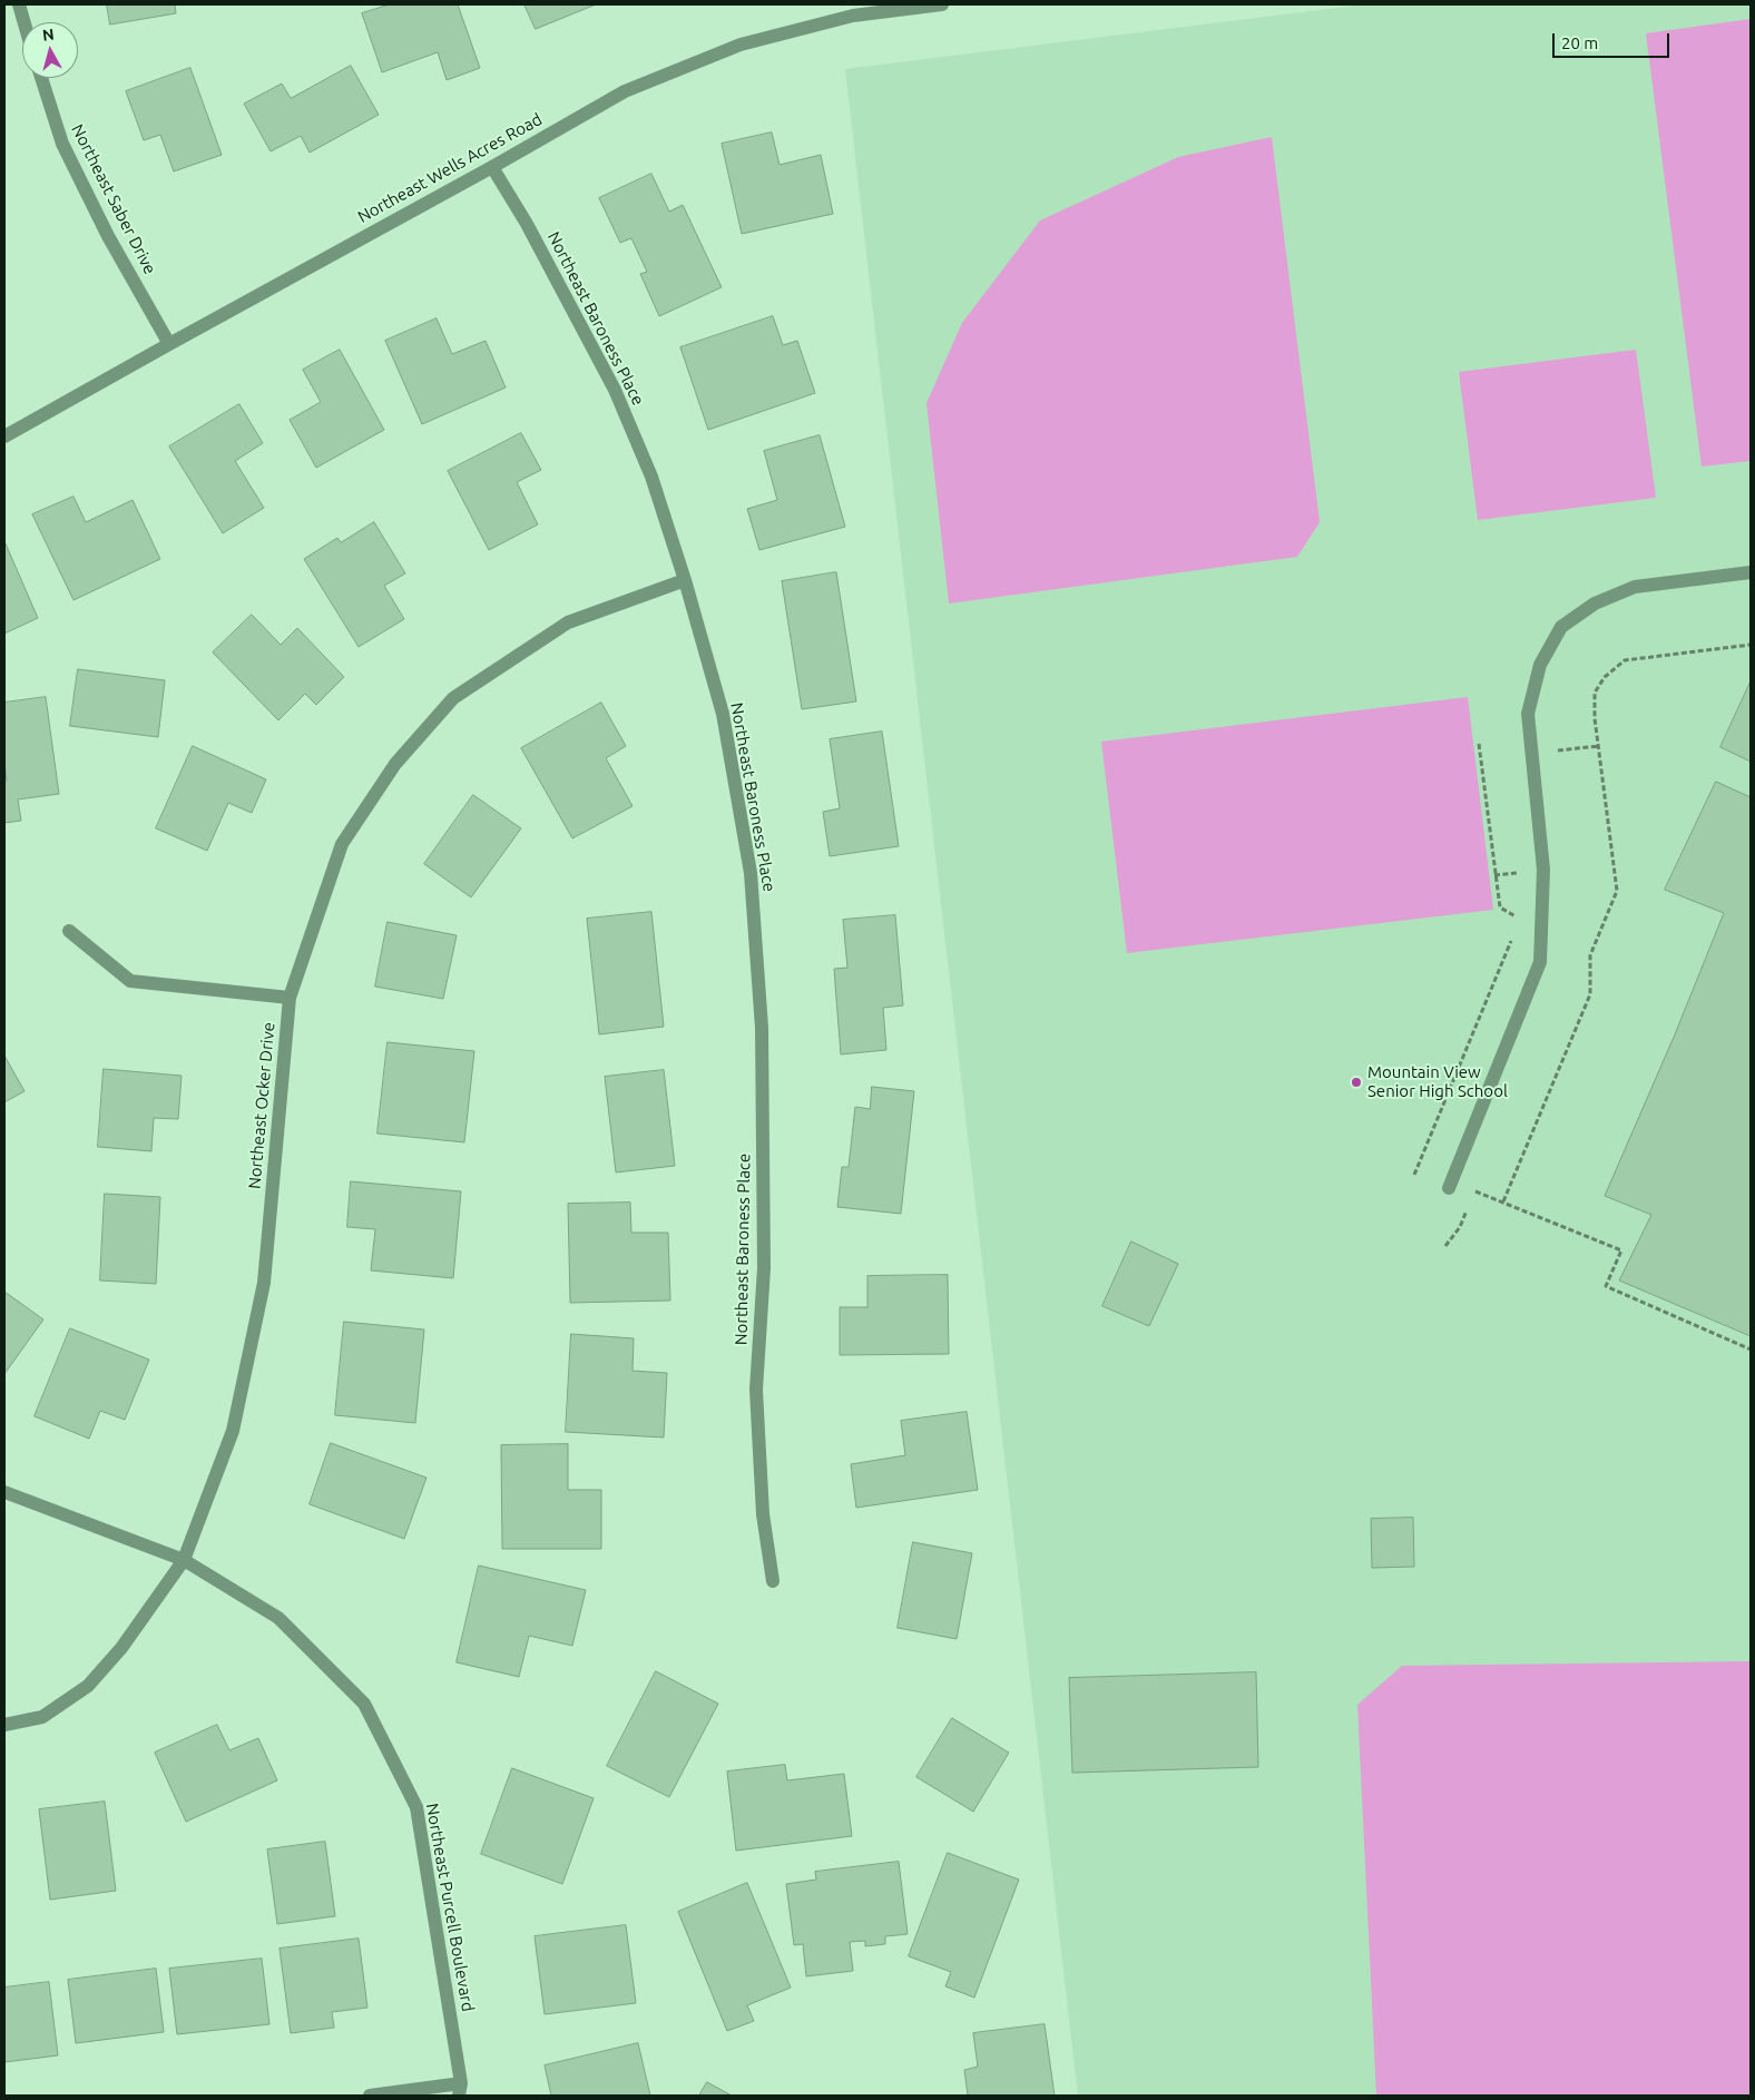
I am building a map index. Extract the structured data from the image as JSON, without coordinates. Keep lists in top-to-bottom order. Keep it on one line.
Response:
{"streets":{"street":["Northeast Wells Acres Road","Northeast Saber Drive","Northeast Baroness Place","Northeast Ocker Drive","Northeast Purcell Boulevard"]},"crossings":[["Northeast Wells Acres Road","Northeast Saber Drive"],["Northeast Wells Acres Road","Northeast Baroness Place"],["Northeast Baroness Place","Northeast Ocker Drive"],["Northeast Ocker Drive","Northeast Purcell Boulevard"]],"places":["Mountain View Senior High School"],"scale_bar":"20 m","north":"top"}
